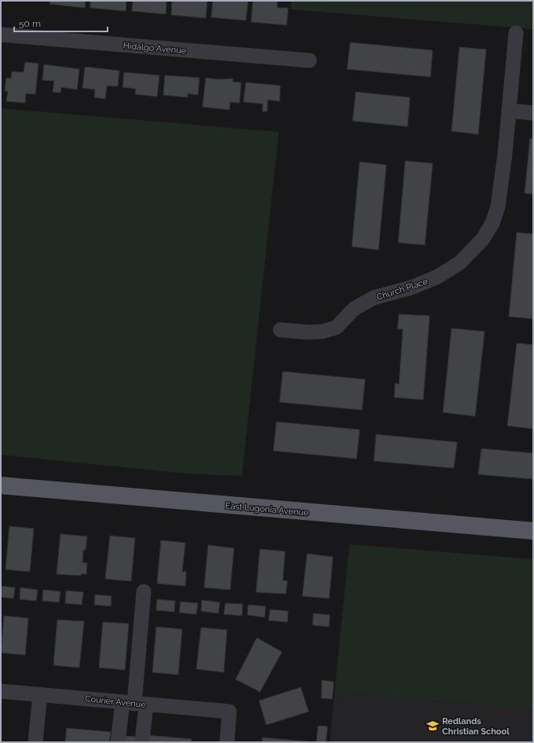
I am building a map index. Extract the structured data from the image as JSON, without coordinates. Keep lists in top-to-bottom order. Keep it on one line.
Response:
{"streets":{"main road":["East Lugonia Avenue"],"street":["Hidalgo Avenue","Church Place","Courier Avenue"]},"places":{"school or university":["Redlands Christian School"]},"scale_bar":"50 m"}
